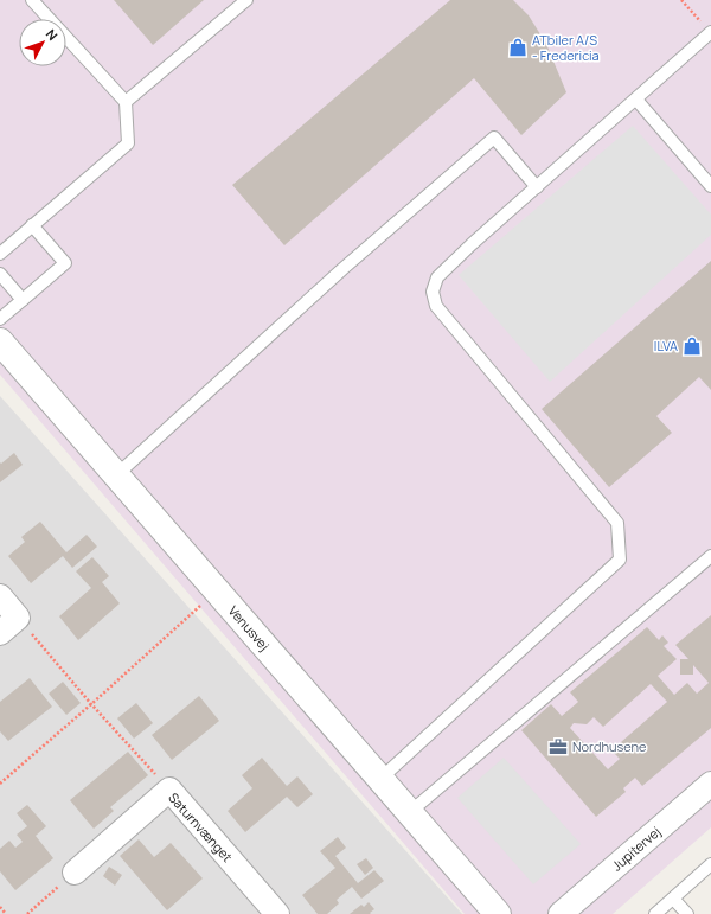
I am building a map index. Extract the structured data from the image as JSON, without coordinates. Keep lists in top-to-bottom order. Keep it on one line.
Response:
{"streets":{"street":["Venusvej","Saturnvænget","Jupitervej"]},"places":{"shop":["ATbiler A/S - Fredericia","ILVA"],"office":["Nordhusene"]},"north":"top right"}
